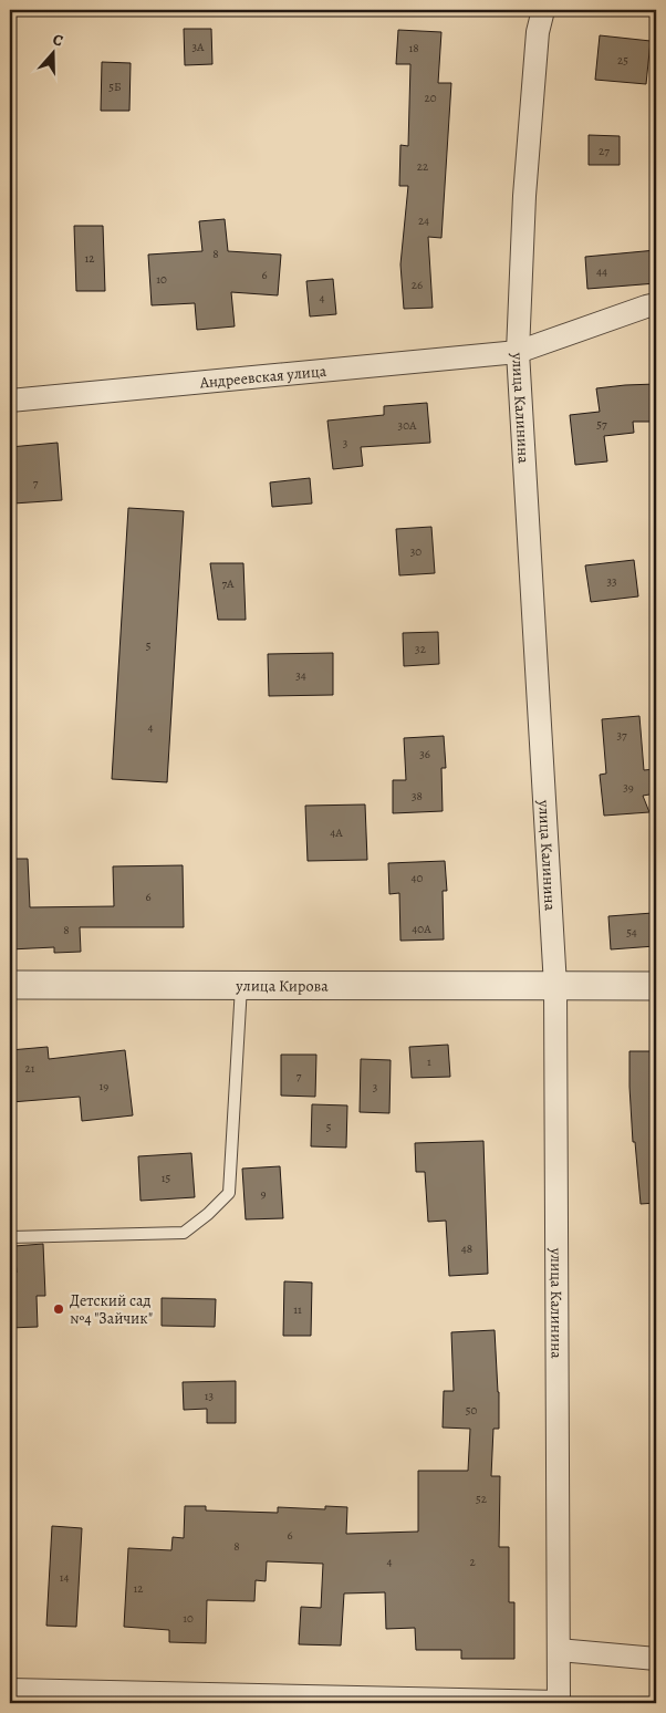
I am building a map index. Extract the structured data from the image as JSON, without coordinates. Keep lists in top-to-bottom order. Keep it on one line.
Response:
{"streets":{"street":["Андреевская улица","улица Калинина","улица Кирова"]},"crossings":[["Андреевская улица","улица Калинина"],["улица Калинина","улица Кирова"]],"places":["Детский сад №4 \"Зайчик\""],"house_numbers":["3А","18","25","5Б","20","27","22","24","8","12","44","6","10","26","4","57","30А","3","7","30","33","7А","5","32","34","4","37","36","39","38","4А","40","6","40А","8","54","1","21","7","19","3","5","15","9","48","11","13","50","52","6","8","4","2","14","12","10"],"north":"top"}
